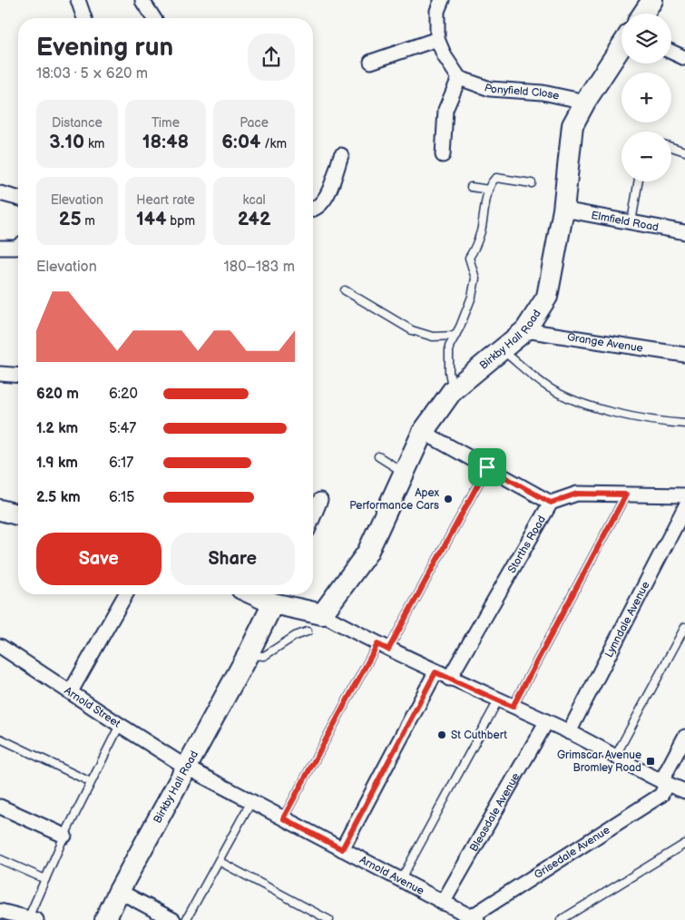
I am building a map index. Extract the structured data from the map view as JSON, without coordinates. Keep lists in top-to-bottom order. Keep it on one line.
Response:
{"streets":{"street":["Ponyfield Close","Elmfield Road","Birkby Hall Road","Grange Avenue","Storths Road","Lynndale Avenue","Arnold Street","Bleasdale Avenue","Grisedale Avenue","Arnold Avenue"]},"crossings":[["Ponyfield Close","Birkby Hall Road"],["Elmfield Road","Birkby Hall Road"],["Birkby Hall Road","Grange Avenue"],["Birkby Hall Road","Arnold Street"],["Birkby Hall Road","Arnold Avenue"],["Arnold Street","Arnold Avenue"],["Bleasdale Avenue","Arnold Avenue"],["Grisedale Avenue","Arnold Avenue"]],"places":{"other":["Apex Performance Cars","St Cuthbert"],"transit":["Grimscar Avenue Bromley Road"]},"page":{"map_buttons":["+","−"],"heading":["Evening run","18:03 · 5 × 620 m"],"stats":[["Distance","3.10 km"],["Time","18:48"],["Pace","6:04 /km"],["Elevation","25 m"],["Heart rate","144 bpm"],["kcal","242"]],"chart":["Elevation","180–183 m"],"list":[{"name":"620 m","note":"6:20"},{"name":"1.2 km","note":"5:47"},{"name":"1.9 km","note":"6:17"},{"name":"2.5 km","note":"6:15"}],"buttons":["Save","Share"]}}
